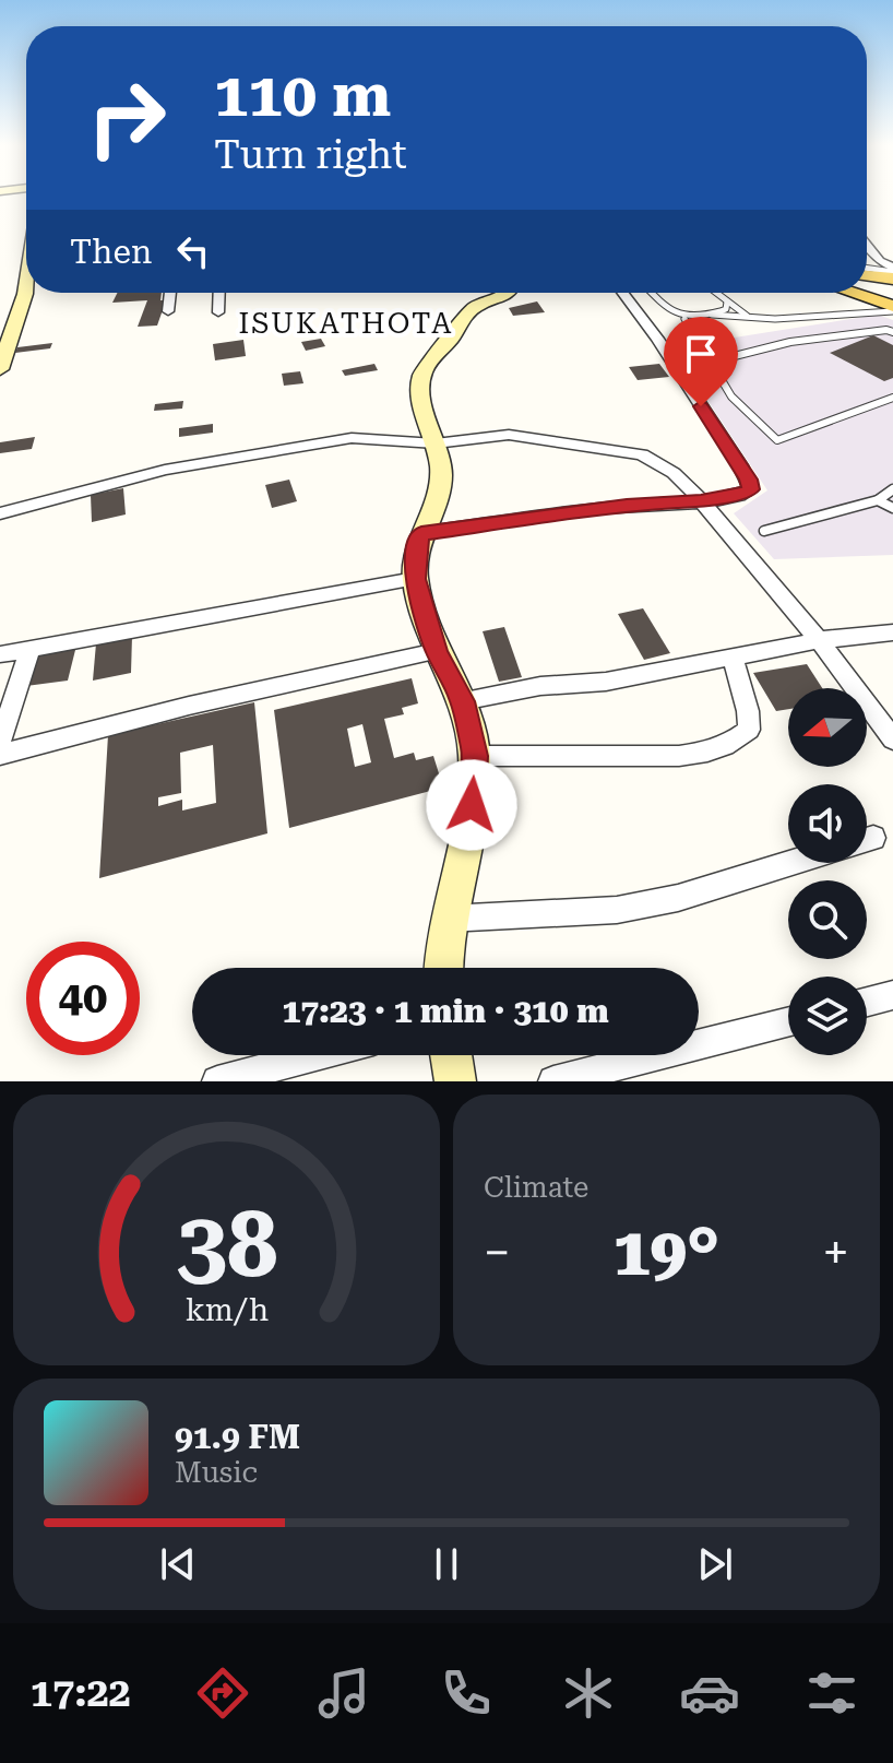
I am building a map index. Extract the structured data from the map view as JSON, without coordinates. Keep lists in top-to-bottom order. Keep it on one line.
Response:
{"districts":["ISUKATHOTA"],"north":"left","page":{"turn":["110 m","Turn right"],"then":"Then","limit":"40","trip":"17:23 · 1 min · 310 m","tile":"Climate","heat":["−","19°","+"],"song":["91.9 FM","Music"],"tabs":"17:22","gauge":["38","km/h"]}}
